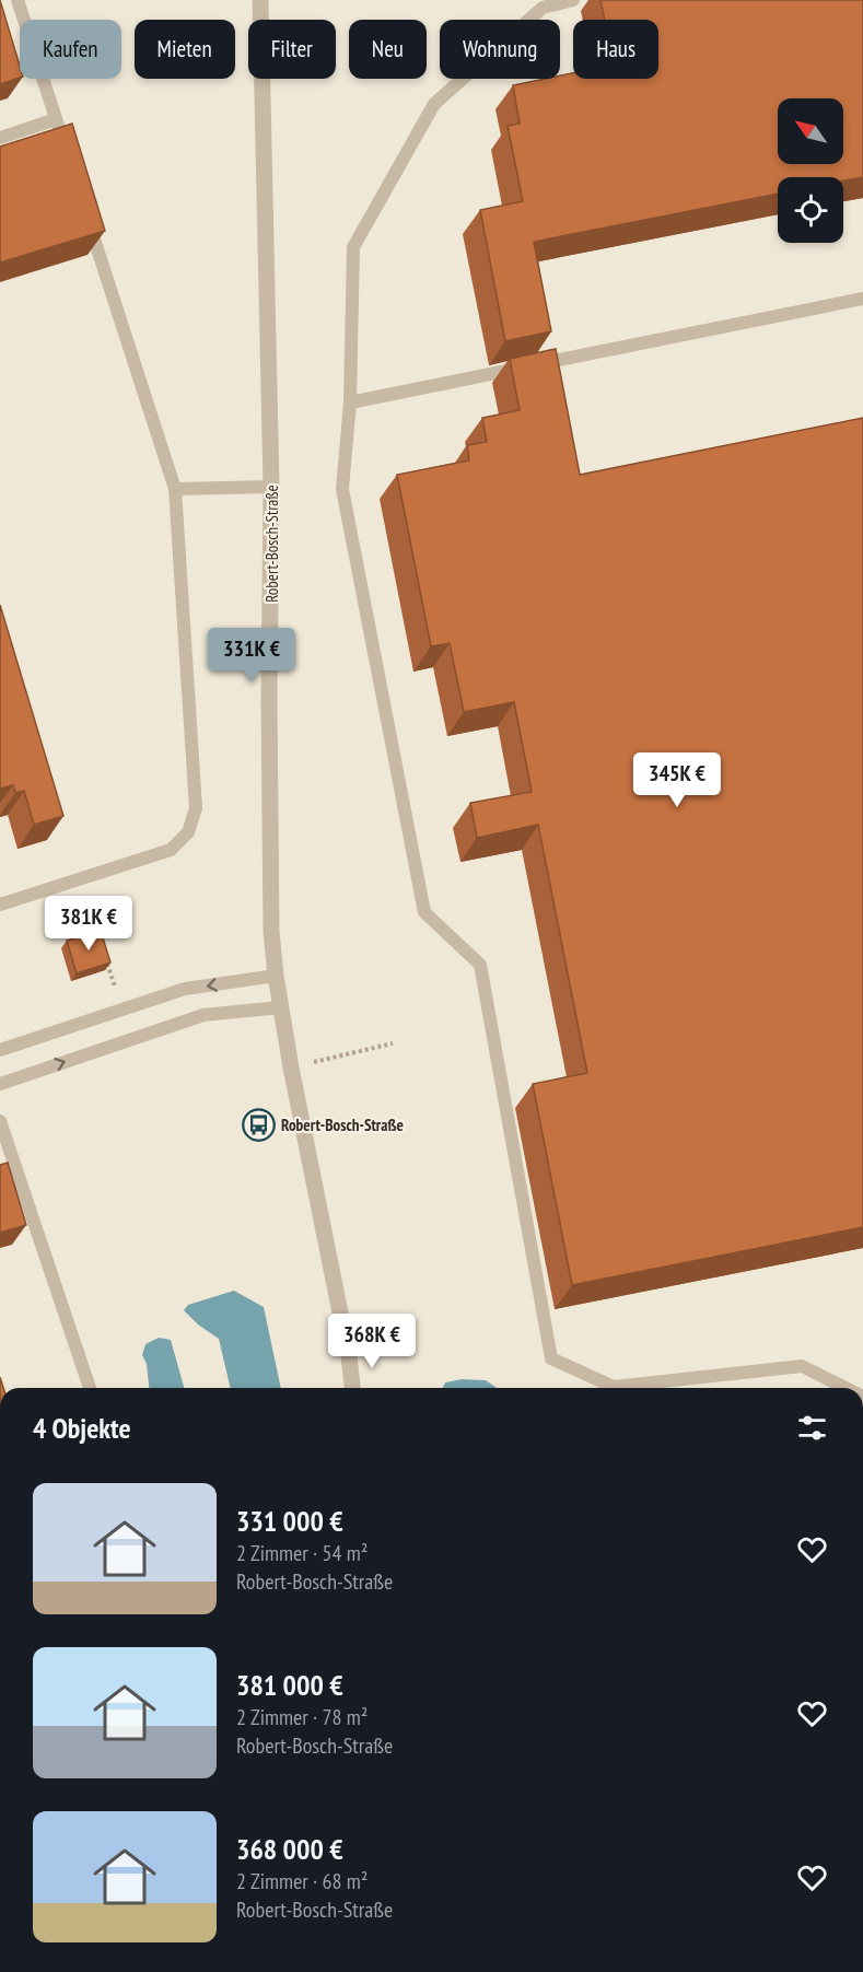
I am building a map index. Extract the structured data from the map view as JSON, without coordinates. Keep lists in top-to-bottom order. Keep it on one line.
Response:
{"streets":{"street":["Robert-Bosch-Straße"]},"places":{"bus stop":["Robert-Bosch-Straße"]},"north":"top left","page":{"chip":["Kaufen","Mieten","Filter","Neu","Wohnung","Haus"],"price":["331K €","345K €","381K €","368K €"],"heading":"4 Objekte","list":[{"name":"331 000 €","note":"2 Zimmer · 54 m² · Robert-Bosch-Straße"},{"name":"381 000 €","note":"2 Zimmer · 78 m² · Robert-Bosch-Straße"},{"name":"368 000 €","note":"2 Zimmer · 68 m² · Robert-Bosch-Straße"}]}}
